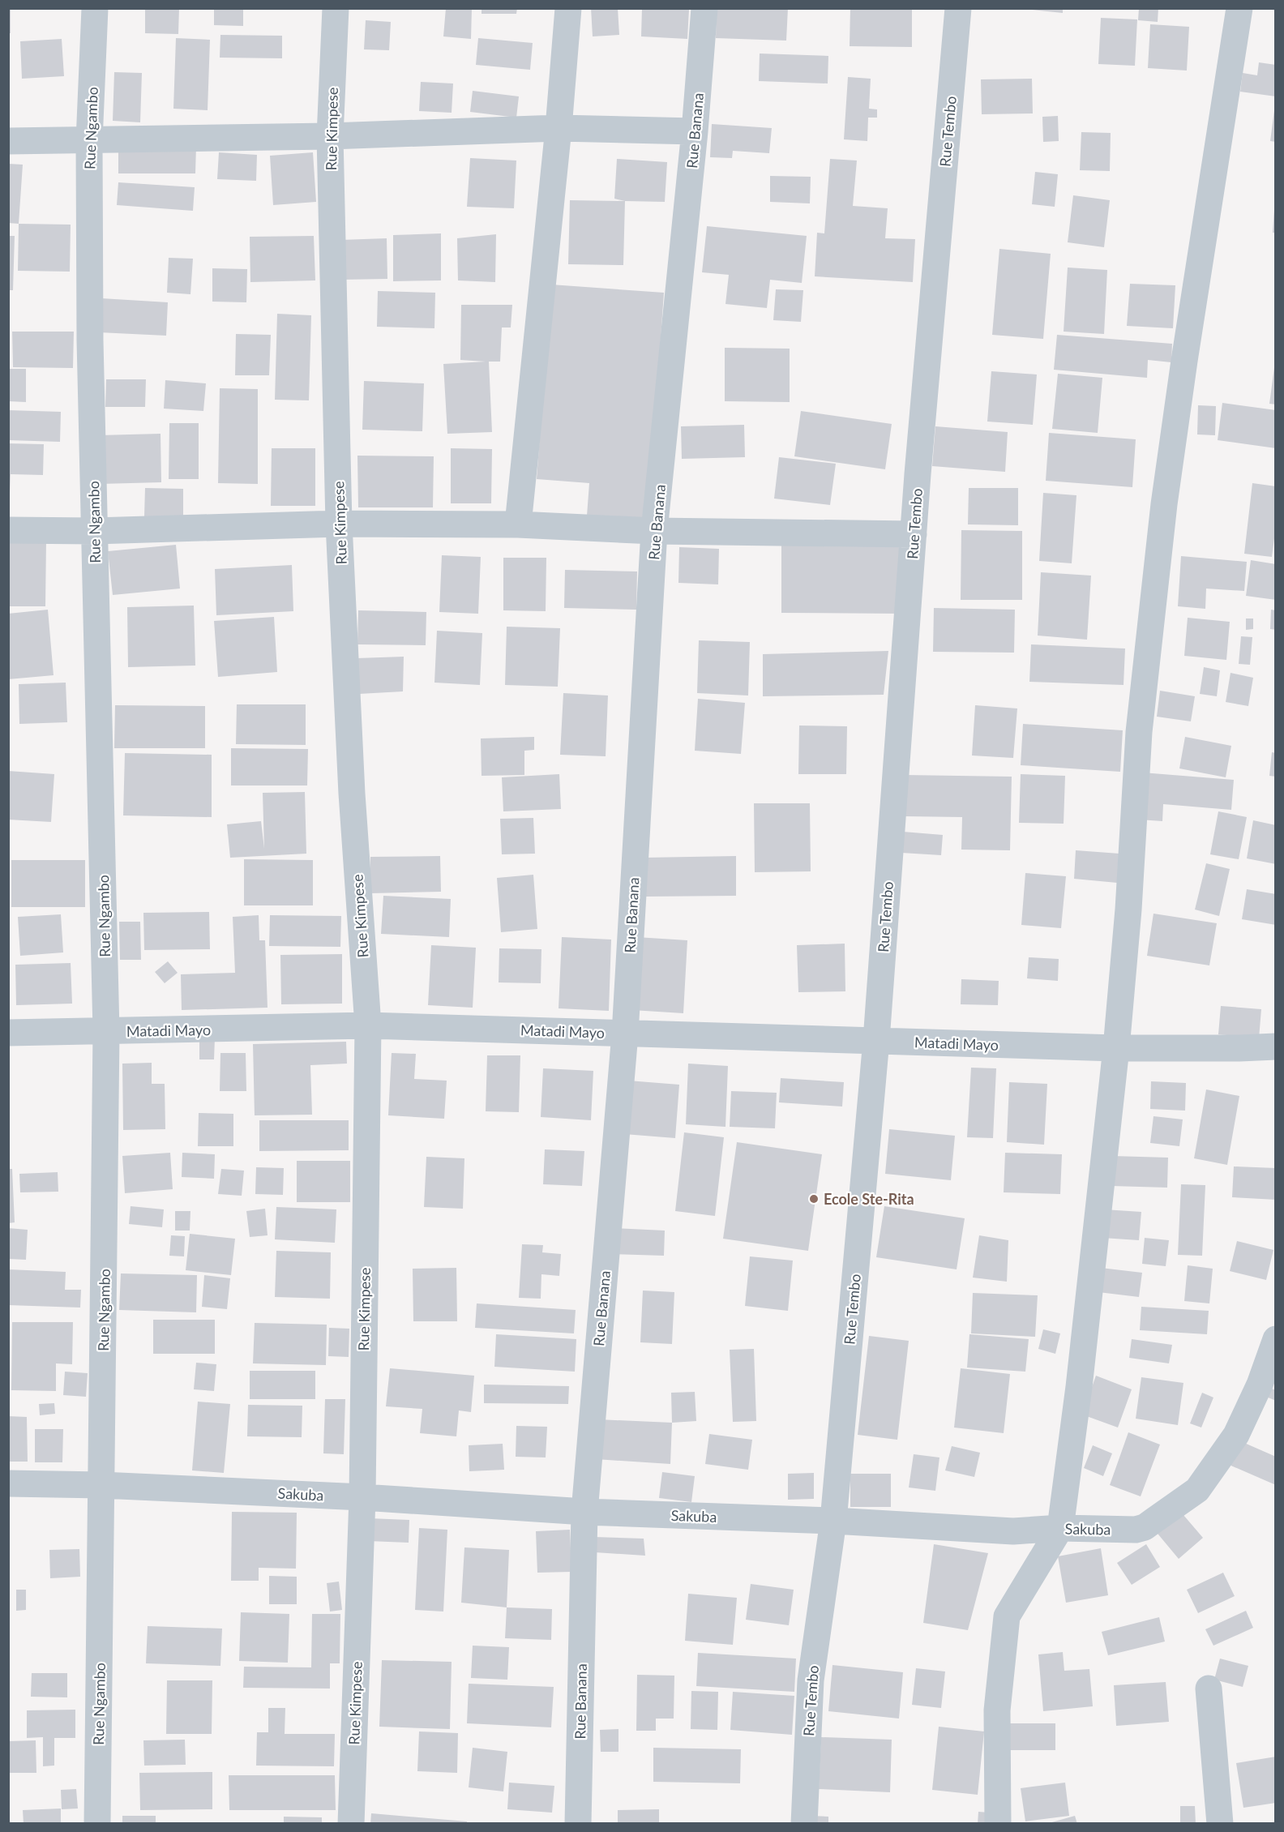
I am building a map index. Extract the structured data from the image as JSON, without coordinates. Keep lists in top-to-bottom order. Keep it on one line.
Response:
{"streets":{"street":["Rue Ngambo","Rue Kimpese","Rue Banana","Rue Tembo","Matadi Mayo","Sakuba"]},"crossings":[["Rue Ngambo","Matadi Mayo"],["Rue Ngambo","Sakuba"],["Rue Kimpese","Matadi Mayo"],["Rue Kimpese","Sakuba"],["Rue Banana","Matadi Mayo"],["Rue Banana","Sakuba"],["Rue Tembo","Matadi Mayo"],["Rue Tembo","Sakuba"]],"places":["Ecole Ste-Rita"]}
